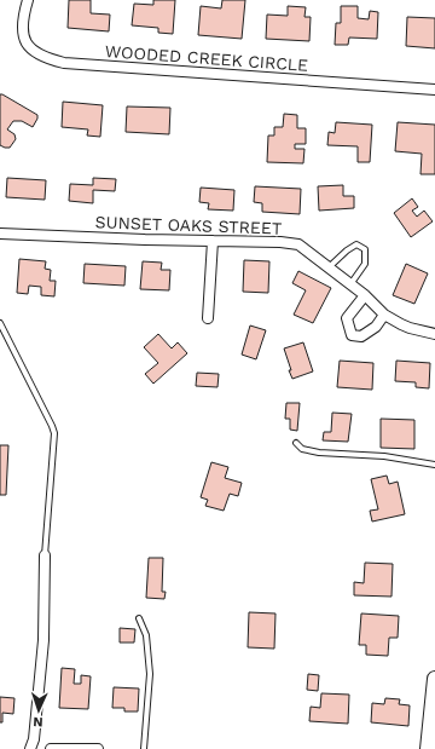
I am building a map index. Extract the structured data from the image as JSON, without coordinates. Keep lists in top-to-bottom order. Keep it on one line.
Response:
{"streets":{"street":["WOODED CREEK CIRCLE","SUNSET OAKS STREET"]},"north":"bottom"}
